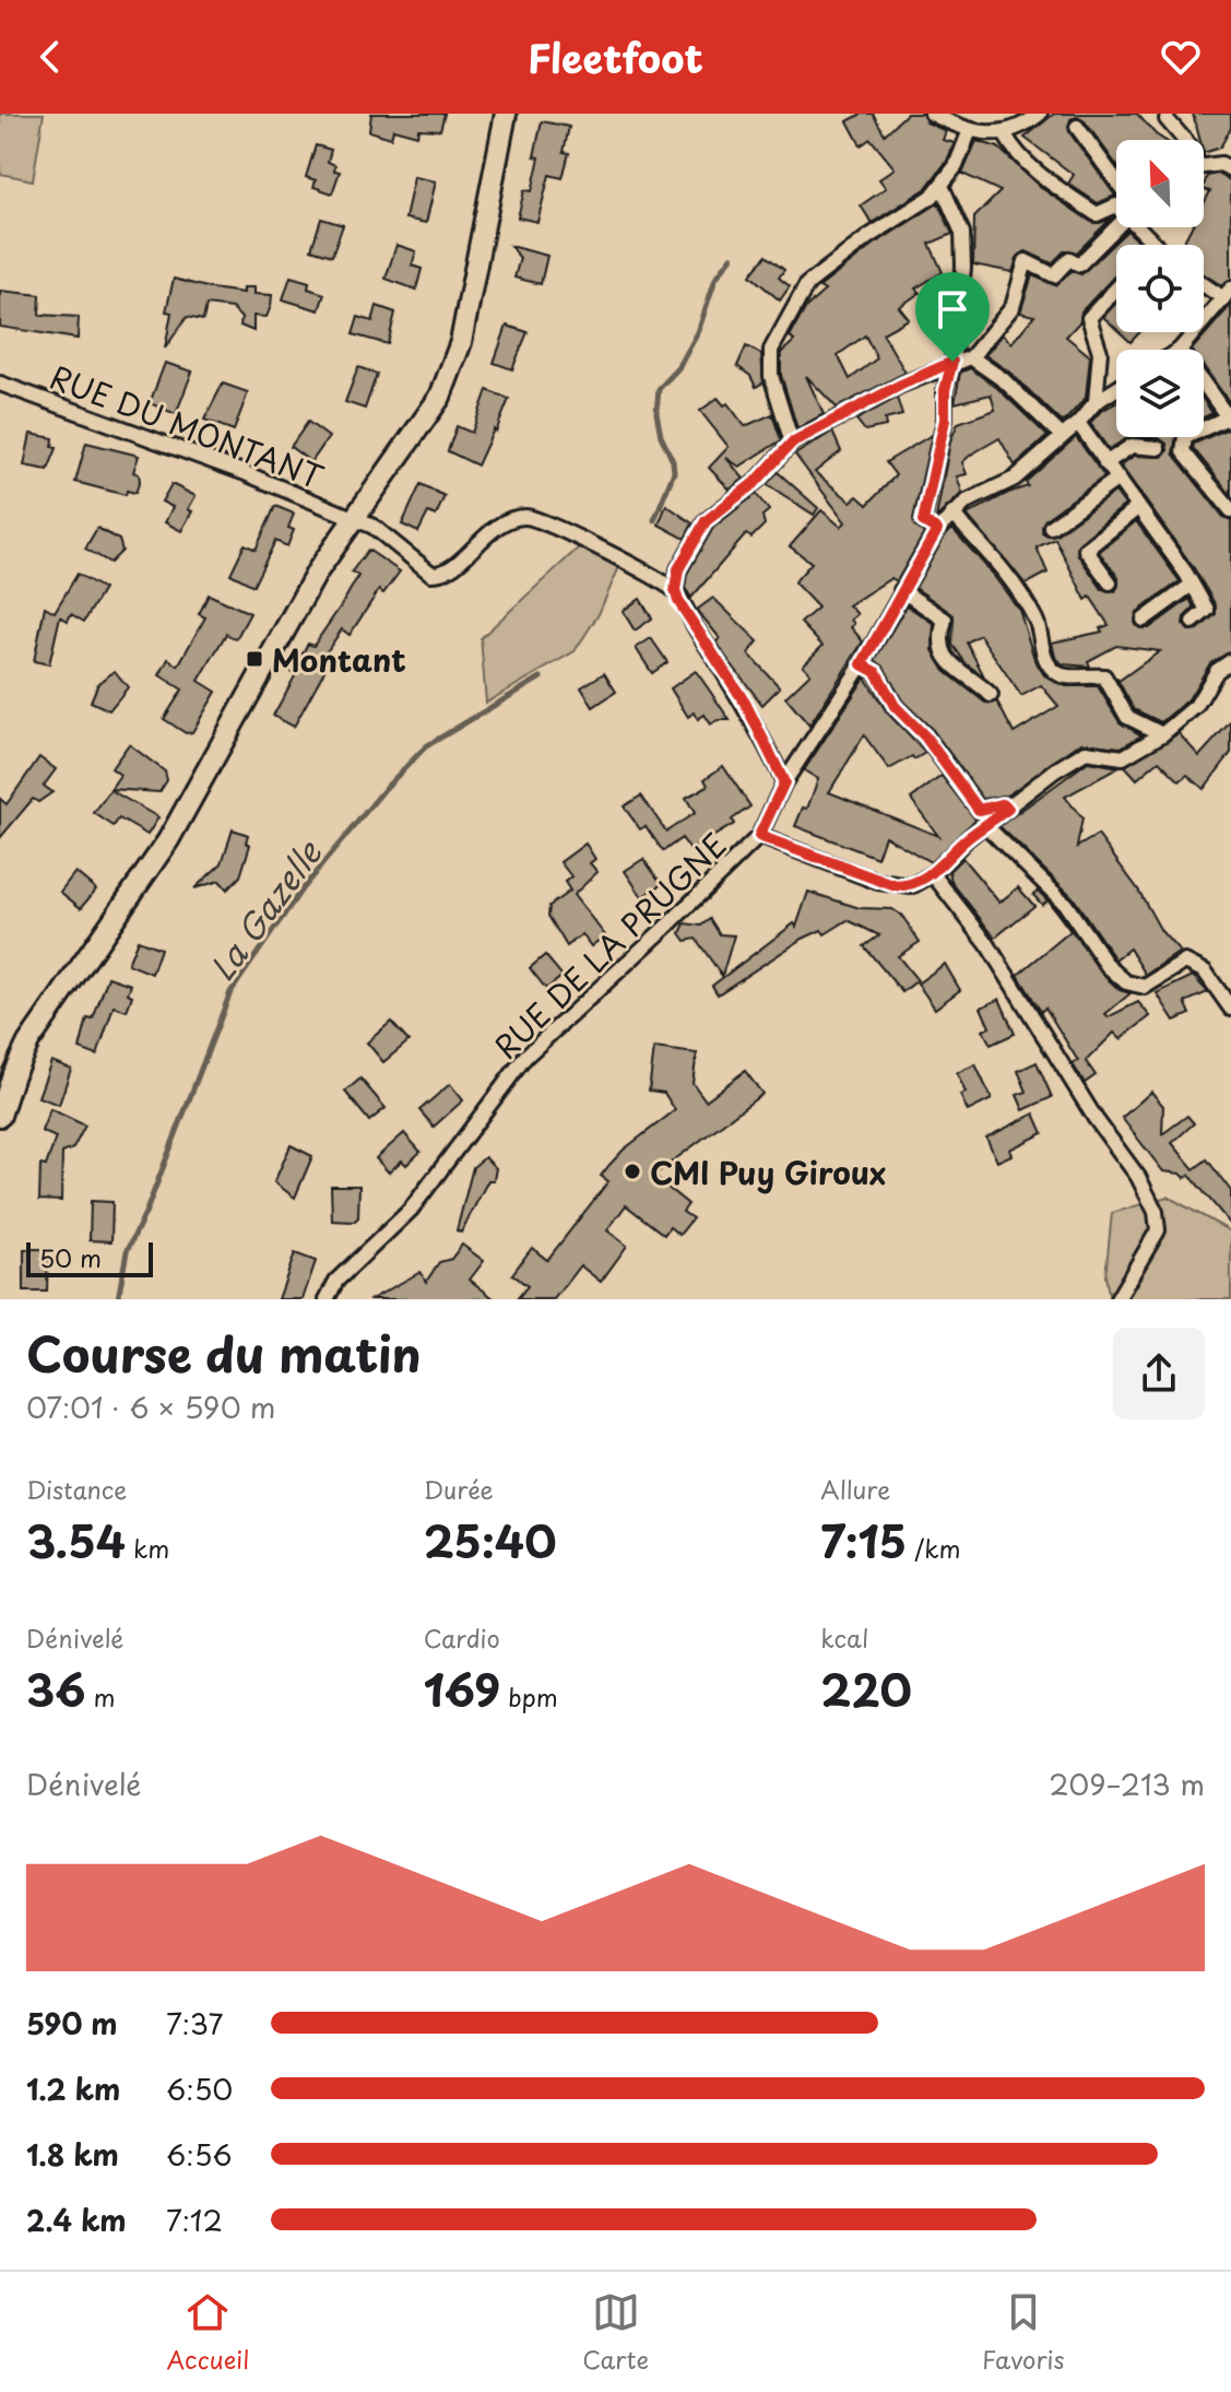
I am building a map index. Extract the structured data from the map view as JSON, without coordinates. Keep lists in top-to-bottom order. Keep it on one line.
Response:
{"streets":{"street":["RUE DU MONTANT","RUE DE LA PRUGNE"]},"water":["La Gazelle"],"places":{"transit":["Montant"],"other":["CMI Puy Giroux"]},"scale_bar":"50 m","north":"top left","page":{"header":"Fleetfoot","scale":"50 m","heading":["Course du matin","07:01 · 6 × 590 m"],"stats":[["Distance","3.54 km"],["Durée","25:40"],["Allure","7:15 /km"],["Dénivelé","36 m"],["Cardio","169 bpm"],["kcal","220"]],"chart":["Dénivelé","209–213 m"],"list":[{"name":"590 m","note":"7:37"},{"name":"1.2 km","note":"6:50"},{"name":"1.8 km","note":"6:56"},{"name":"2.4 km","note":"7:12"}],"tabs":["Accueil","Carte","Favoris"]}}
